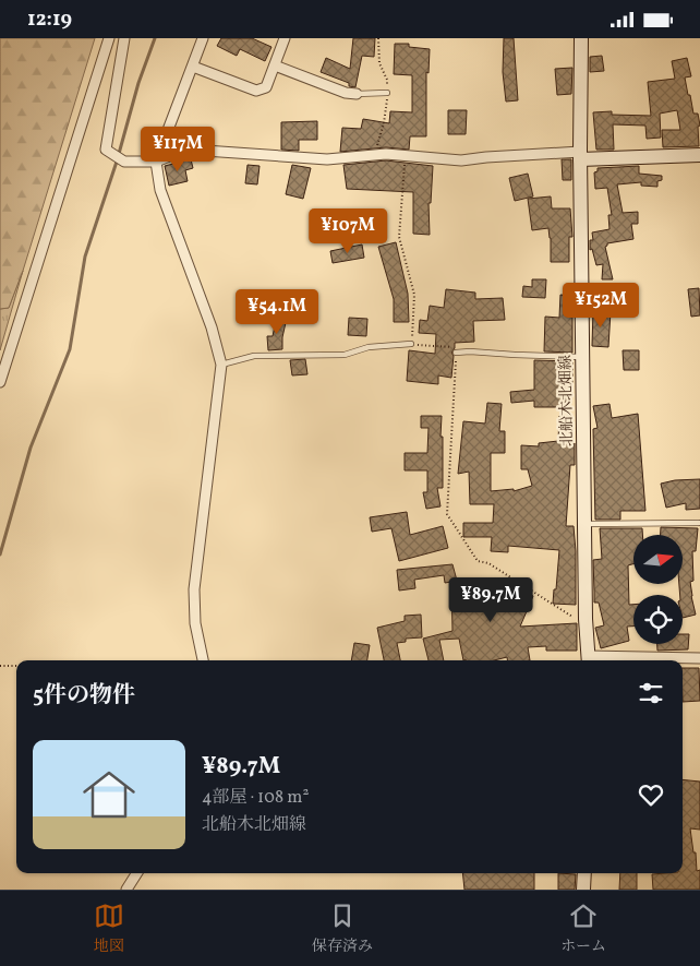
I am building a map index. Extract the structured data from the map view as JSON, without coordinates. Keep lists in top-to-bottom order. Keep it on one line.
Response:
{"streets":{"main road":["北船木北畑線"]},"north":"right","page":{"status":"12:19","price":["¥117M","¥107M","¥152M","¥54.1M","¥89.7M"],"heading":"5件の物件","list":[{"name":"¥89.7M","note":"4部屋 · 108 m² · 北船木北畑線"}],"tabs":["地図","保存済み","ホーム"]}}
